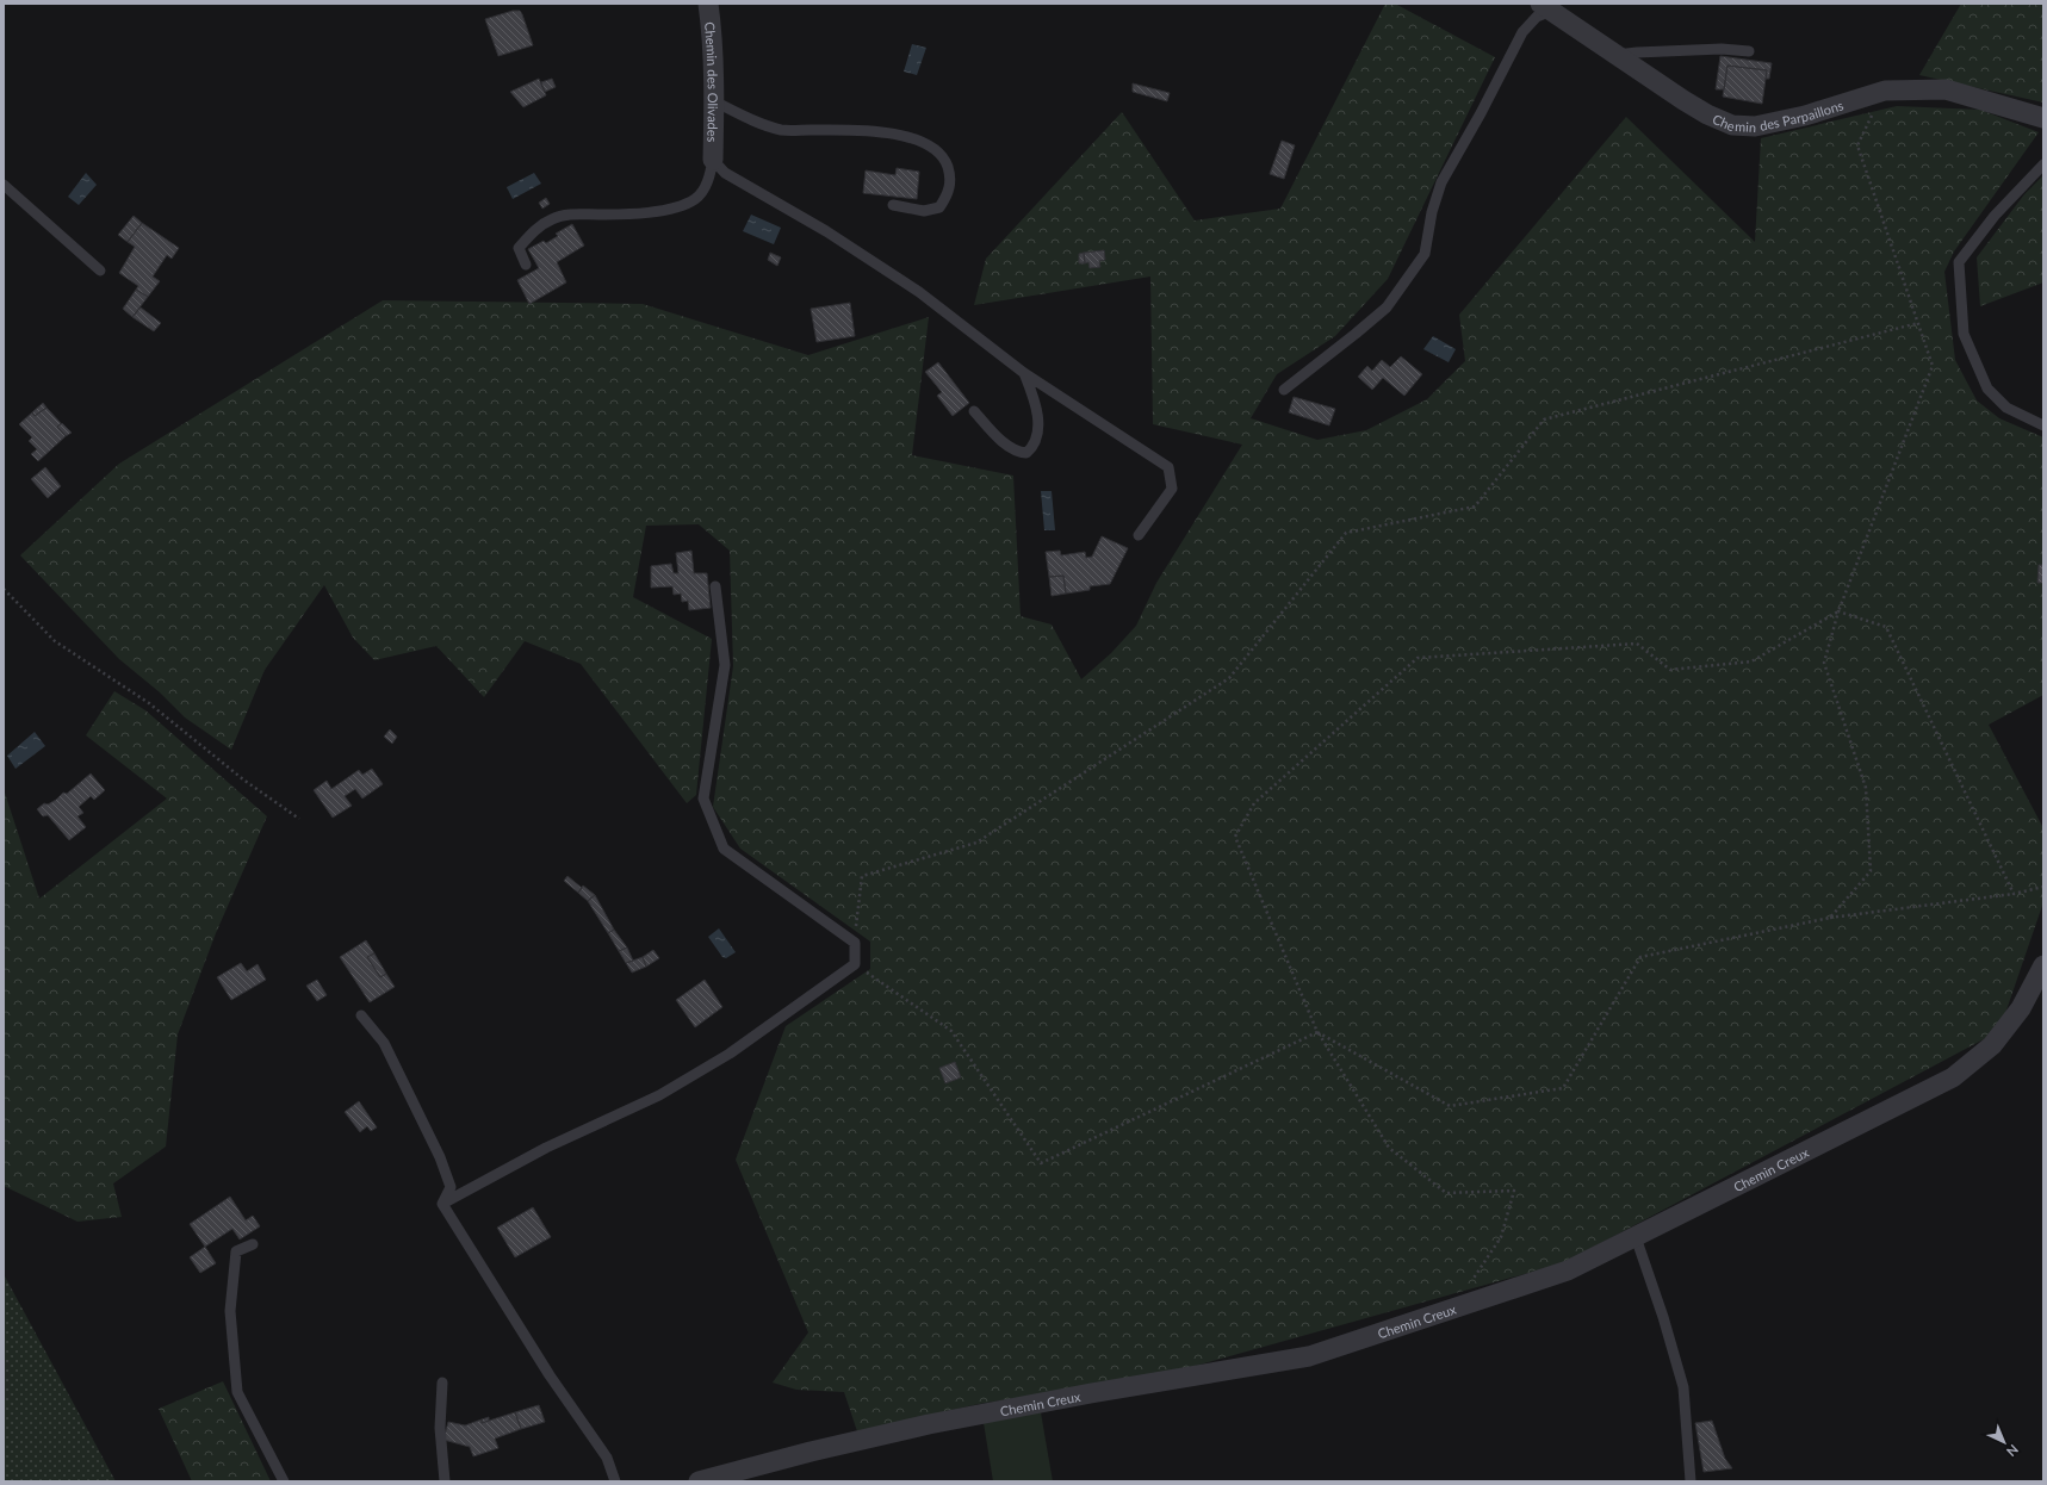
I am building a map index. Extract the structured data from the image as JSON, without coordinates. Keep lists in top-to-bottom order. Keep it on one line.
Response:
{"streets":{"street":["Chemin des Olivades","Chemin des Parpaillons","Chemin Creux"]},"north":"bottom right"}
